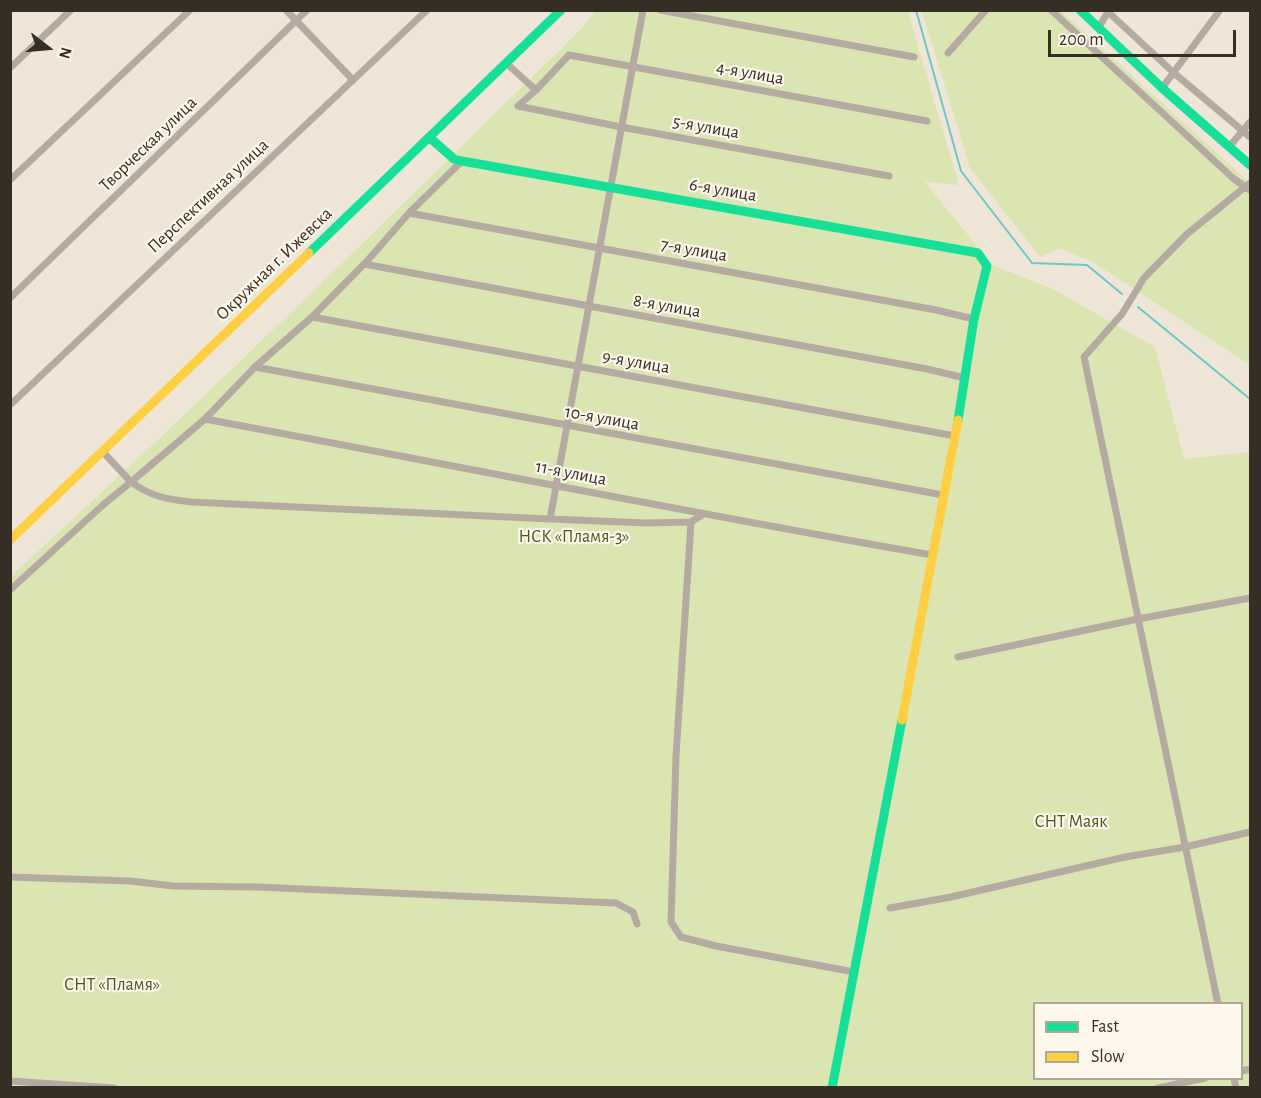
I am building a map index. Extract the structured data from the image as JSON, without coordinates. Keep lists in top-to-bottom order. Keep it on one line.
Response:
{"streets":{"street":["4-я улица","5-я улица","Творческая улица","6-я улица","Перспективная улица","7-я улица","Окружная г. Ижевска","8-я улица","9-я улица","10-я улица","11-я улица"]},"crossings":[["4-я улица","5-я улица"],["6-я улица","7-я улица"]],"parks":["НСК «Пламя-3»","СНТ Маяк","СНТ «Пламя»"],"legend":["Fast","Slow"],"scale_bar":"200 m","north":"right"}
